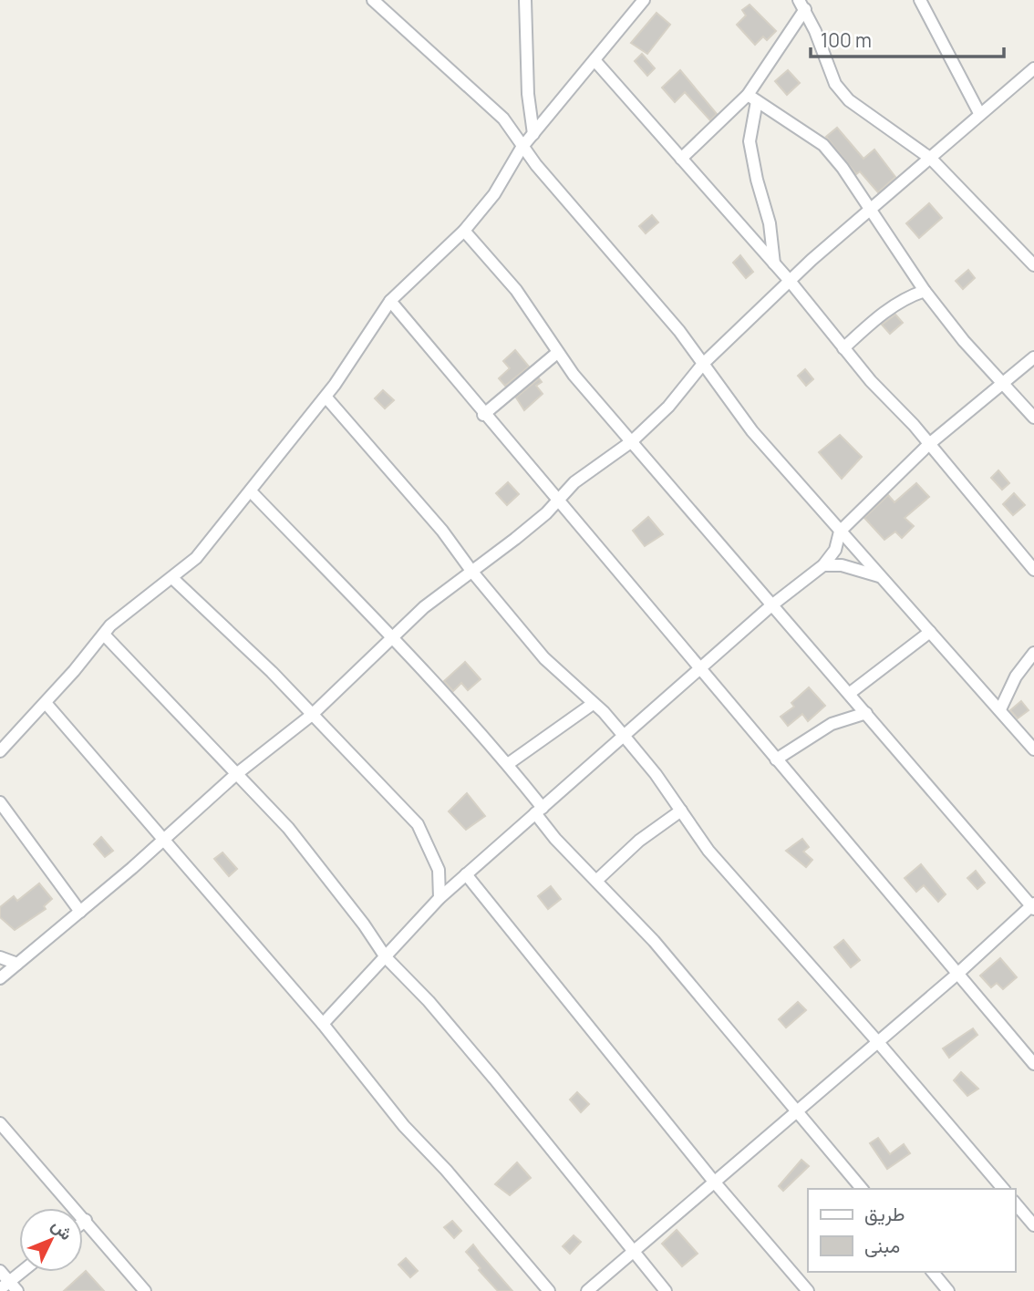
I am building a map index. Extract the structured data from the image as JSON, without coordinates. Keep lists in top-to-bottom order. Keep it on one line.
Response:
{"legend":["طريق","مبنى"],"scale_bar":"100 m","north":"top right"}
